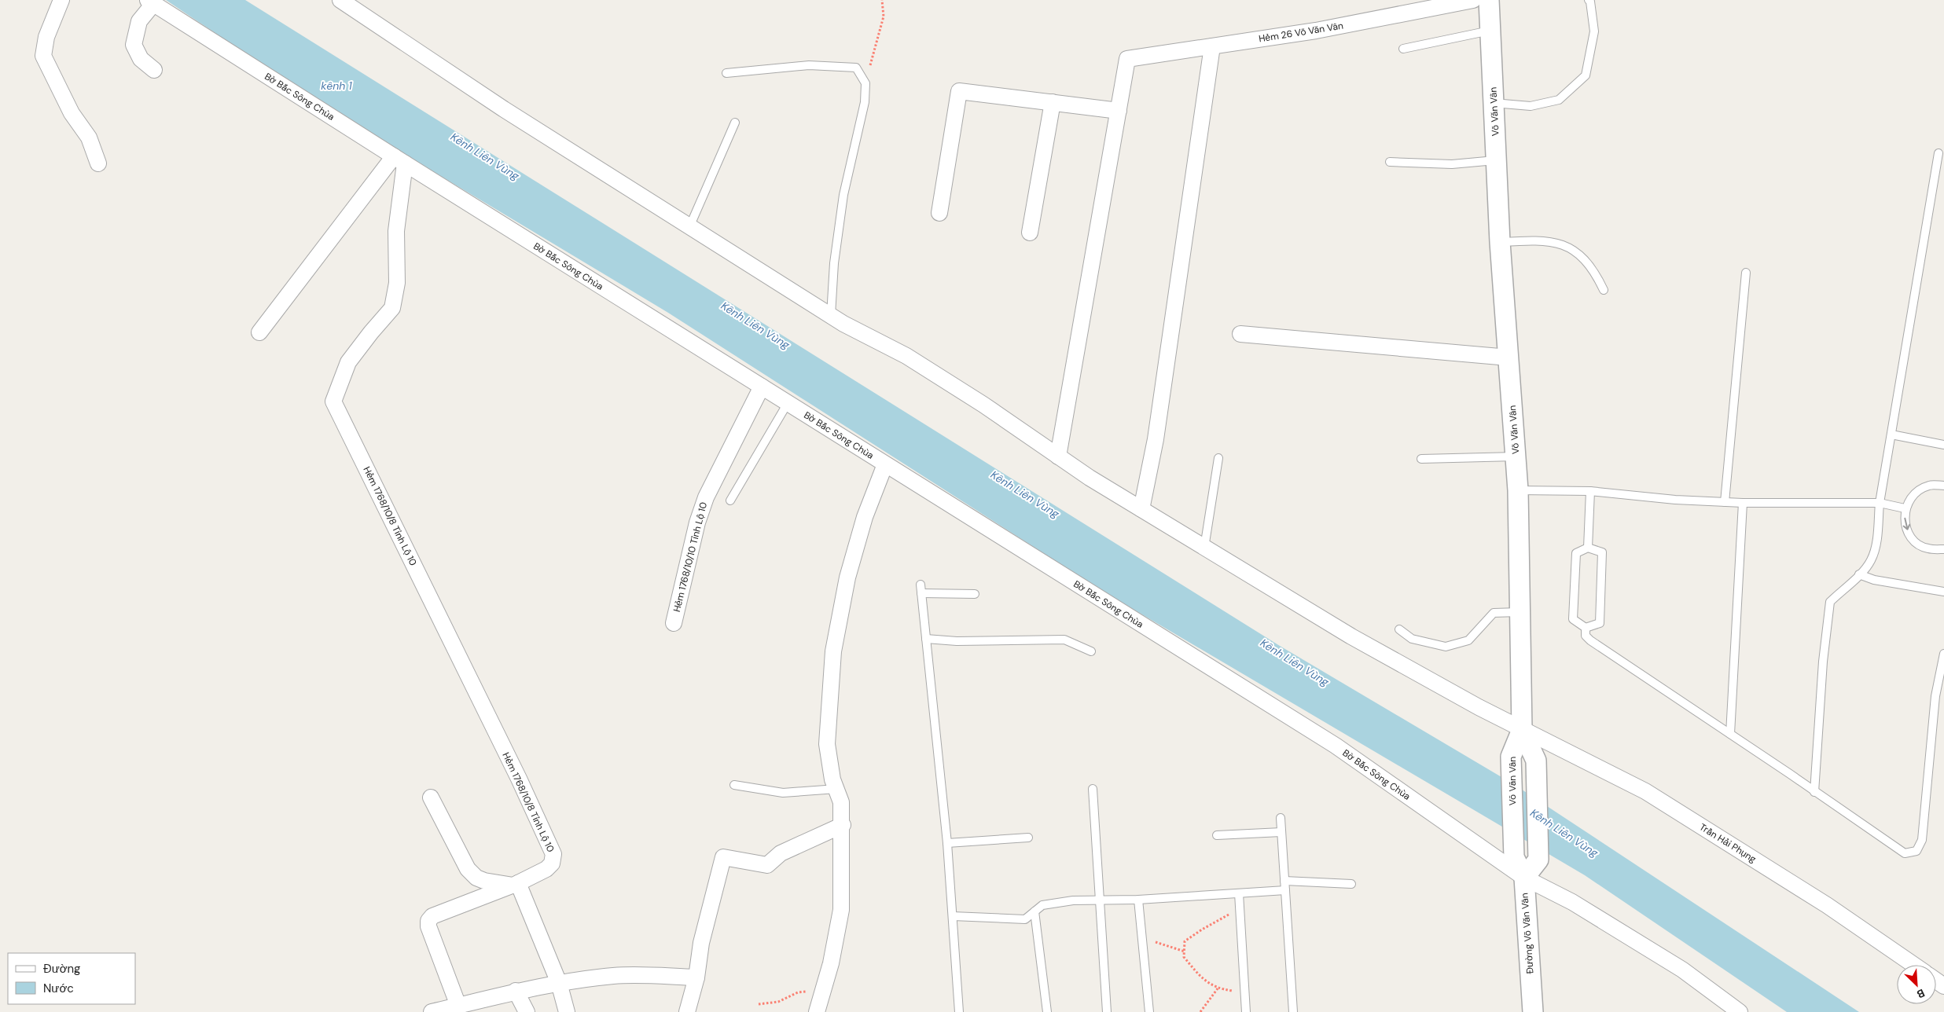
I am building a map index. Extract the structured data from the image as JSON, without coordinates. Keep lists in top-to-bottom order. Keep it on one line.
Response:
{"streets":{"street":["Hẻm 26 Võ Văn Vân","Bờ Bắc Sông Chùa","Võ Văn Vân","Hẻm 1768/10/8 Tỉnh Lộ 10","Hẻm 1768/10/10 Tỉnh Lộ 10","Trần Hải Phụng","Đường Võ Văn Vân"]},"crossings":[["Bờ Bắc Sông Chùa","Hẻm 1768/10/8 Tỉnh Lộ 10"],["Bờ Bắc Sông Chùa","Hẻm 1768/10/10 Tỉnh Lộ 10"],["Bờ Bắc Sông Chùa","Đường Võ Văn Vân"],["Võ Văn Vân","Trần Hải Phụng"],["Võ Văn Vân","Đường Võ Văn Vân"]],"water":["kênh 1","Kênh Liên Vùng"],"legend":["Đường","Nước"],"north":"bottom right"}
